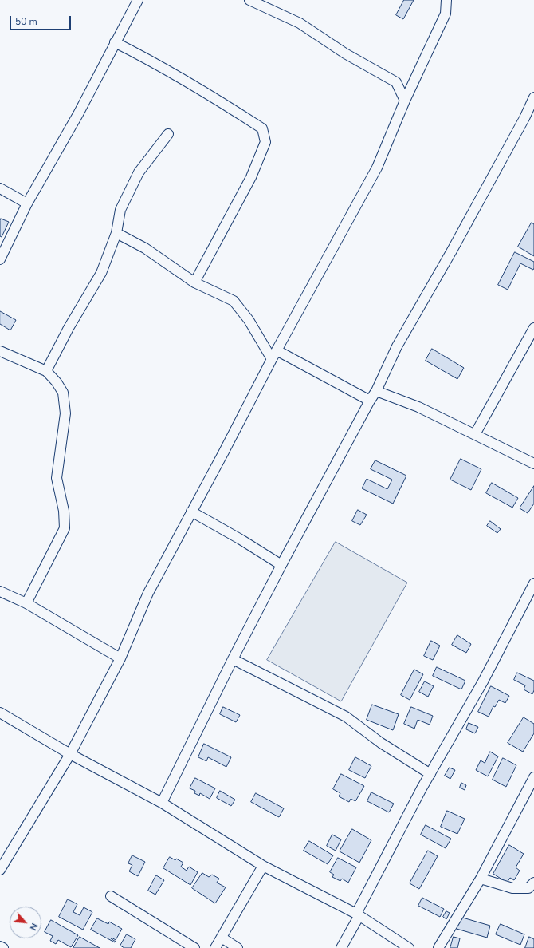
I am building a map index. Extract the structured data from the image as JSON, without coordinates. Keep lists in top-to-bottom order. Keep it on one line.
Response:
{"scale_bar":"50 m","north":"bottom right"}
